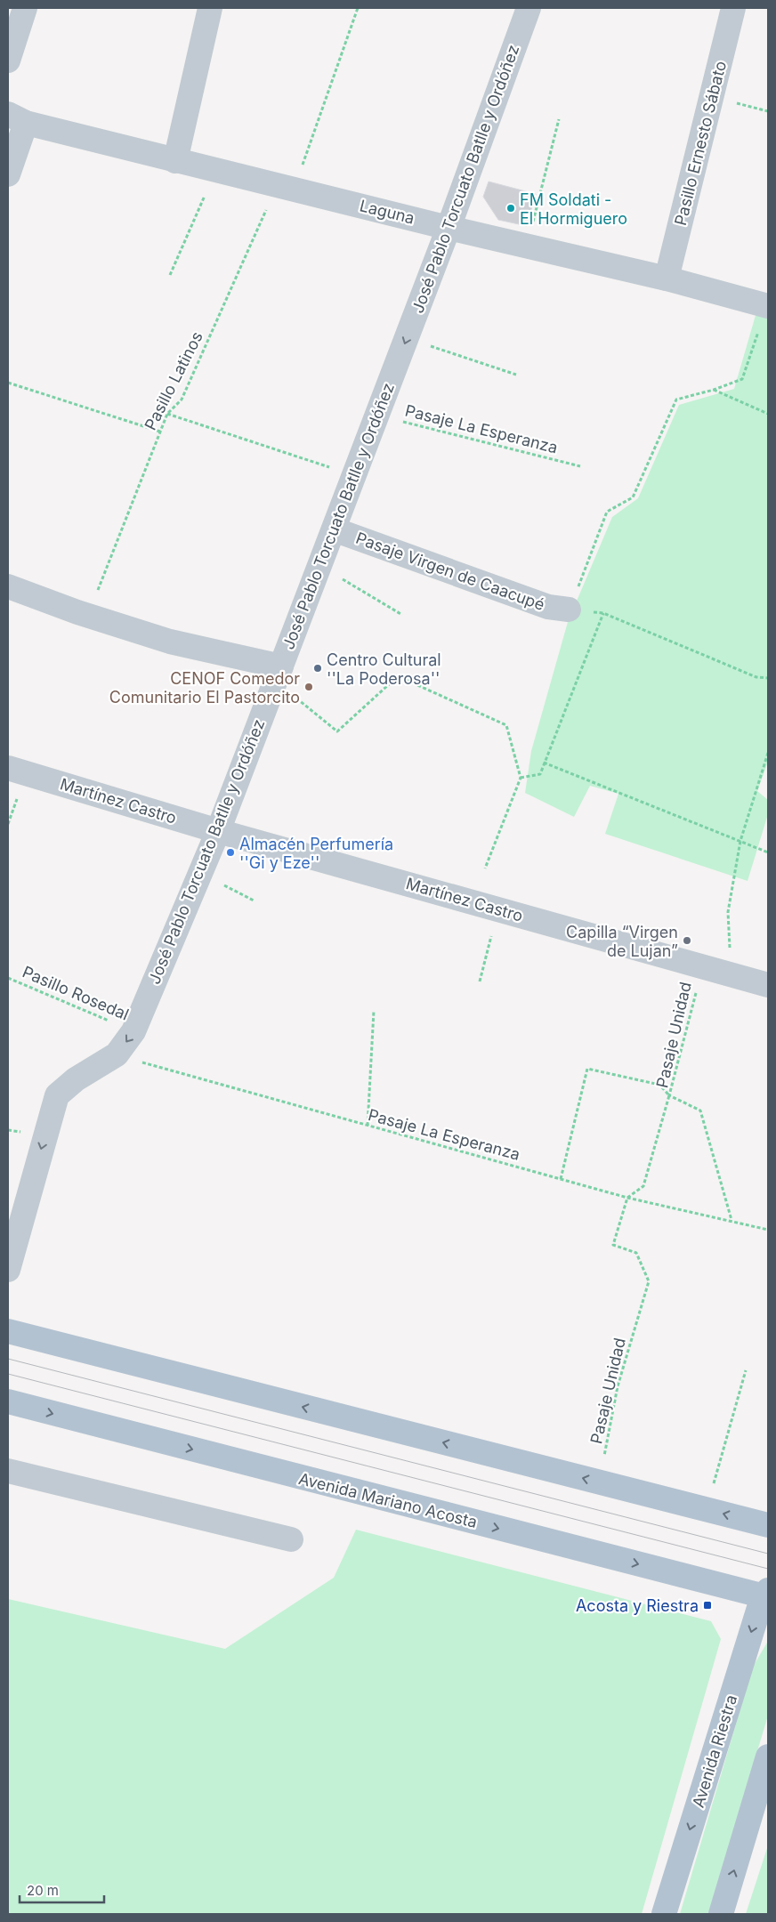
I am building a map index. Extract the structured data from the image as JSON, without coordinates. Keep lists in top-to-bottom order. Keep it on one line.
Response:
{"streets":{"main road":["Avenida Mariano Acosta","Avenida Riestra"],"street":["Pasillo Ernesto Sábato","José Pablo Torcuato Batlle y Ordóñez","Laguna","Pasaje Virgen de Caacupé","Martínez Castro"],"path":["Pasillo Latinos","Pasaje La Esperanza","Pasillo Rosedal","Pasaje Unidad"]},"crossings":[["Pasillo Ernesto Sábato","Laguna"],["José Pablo Torcuato Batlle y Ordóñez","Laguna"],["José Pablo Torcuato Batlle y Ordóñez","Pasaje La Esperanza"],["José Pablo Torcuato Batlle y Ordóñez","Pasaje Virgen de Caacupé"],["José Pablo Torcuato Batlle y Ordóñez","Martínez Castro"],["José Pablo Torcuato Batlle y Ordóñez","Pasillo Rosedal"],["Laguna","Pasillo Latinos"],["Pasaje La Esperanza","Pasaje Unidad"],["Martínez Castro","Pasaje Unidad"],["Avenida Mariano Acosta","Avenida Riestra"]],"places":{"other":["FM Soldati - El Hormiguero","Centro Cultural ''La Poderosa''","CENOF Comedor Comunitario El Pastorcito","Almacén Perfumería ''Gi y Eze''","Capilla “Virgen de Lujan”"],"transit":["Acosta y Riestra"]},"scale_bar":"20 m"}
